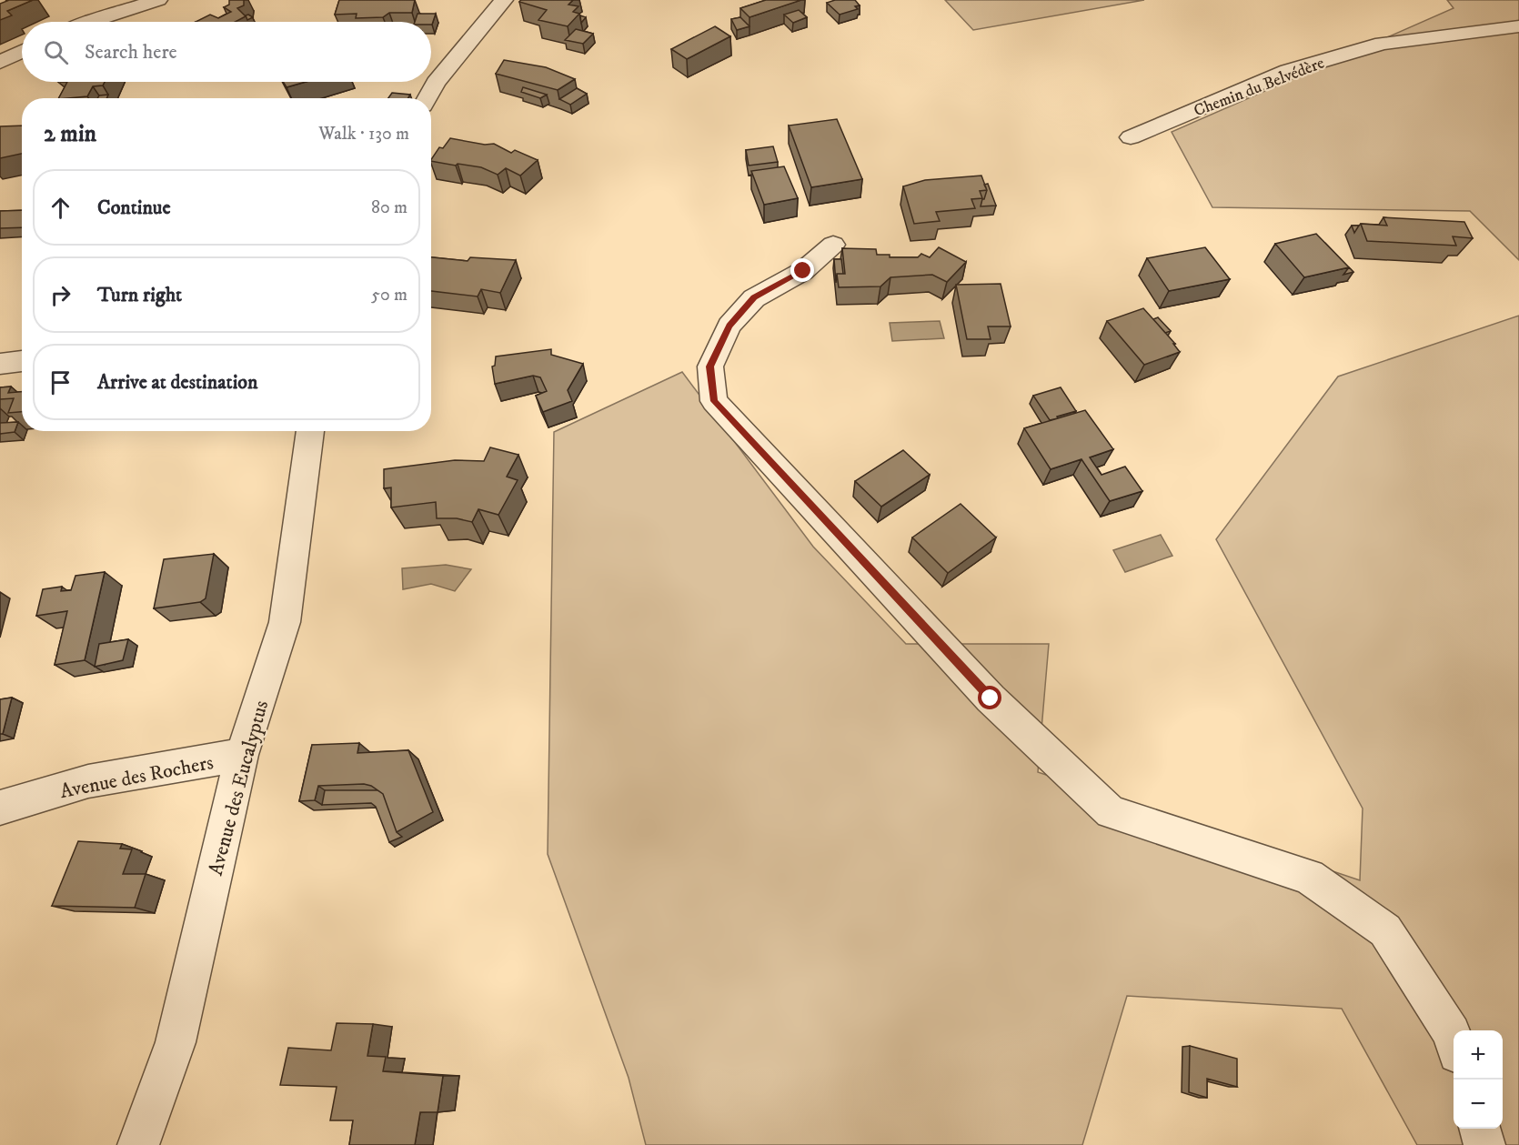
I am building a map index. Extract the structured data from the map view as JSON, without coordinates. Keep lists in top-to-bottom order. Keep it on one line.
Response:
{"streets":{"street":["Chemin du Belvédère","Avenue des Rochers","Avenue des Eucalyptus"]},"crossings":[["Avenue des Rochers","Avenue des Eucalyptus"]],"page":{"search":"Search here","heading":["2 min","Walk · 130 m"],"list":[["Continue","80 m"],["Turn right","50 m"],"Arrive at destination"],"map_buttons":["+","−"]}}
